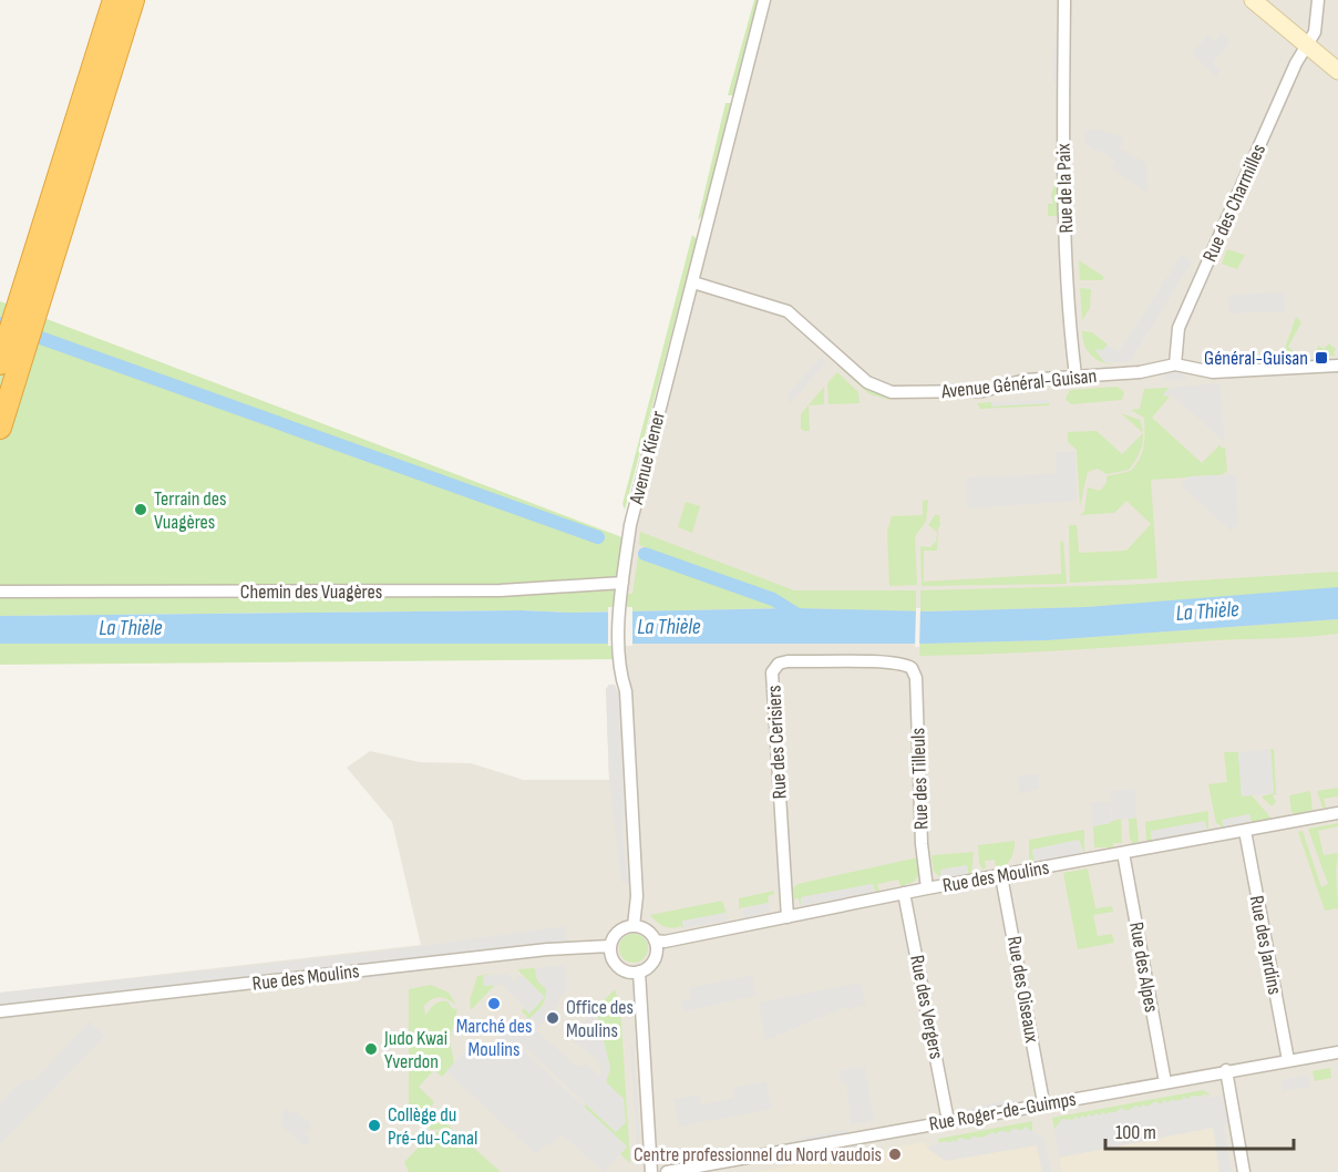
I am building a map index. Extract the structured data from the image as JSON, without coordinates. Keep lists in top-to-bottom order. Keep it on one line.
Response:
{"streets":{"street":["Rue de la Paix","Rue des Charmilles","Avenue Général-Guisan","Avenue Kiener","Chemin des Vuagères","Rue des Cerisiers","Rue des Tilleuls","Rue des Moulins","Rue des Jardins","Rue des Alpes","Rue des Oiseaux","Rue des Vergers","Rue Roger-de-Guimps"]},"crossings":[["Rue de la Paix","Avenue Général-Guisan"],["Rue des Charmilles","Avenue Général-Guisan"],["Avenue Général-Guisan","Avenue Kiener"],["Avenue Kiener","Chemin des Vuagères"],["Avenue Kiener","Rue des Moulins"],["Rue des Cerisiers","Rue des Tilleuls"],["Rue des Cerisiers","Rue des Moulins"],["Rue des Tilleuls","Rue des Moulins"],["Rue des Moulins","Rue des Jardins"],["Rue des Moulins","Rue des Alpes"],["Rue des Moulins","Rue des Oiseaux"],["Rue des Moulins","Rue des Vergers"],["Rue des Jardins","Rue Roger-de-Guimps"],["Rue des Alpes","Rue Roger-de-Guimps"],["Rue des Oiseaux","Rue Roger-de-Guimps"],["Rue des Vergers","Rue Roger-de-Guimps"]],"water":["La Thièle"],"places":{"transit":["Général-Guisan"],"other":["Terrain des Vuagères","Marché des Moulins","Office des Moulins","Judo Kwai Yverdon","Collège du Pré-du-Canal","Centre professionnel du Nord vaudois"]},"scale_bar":"100 m"}
